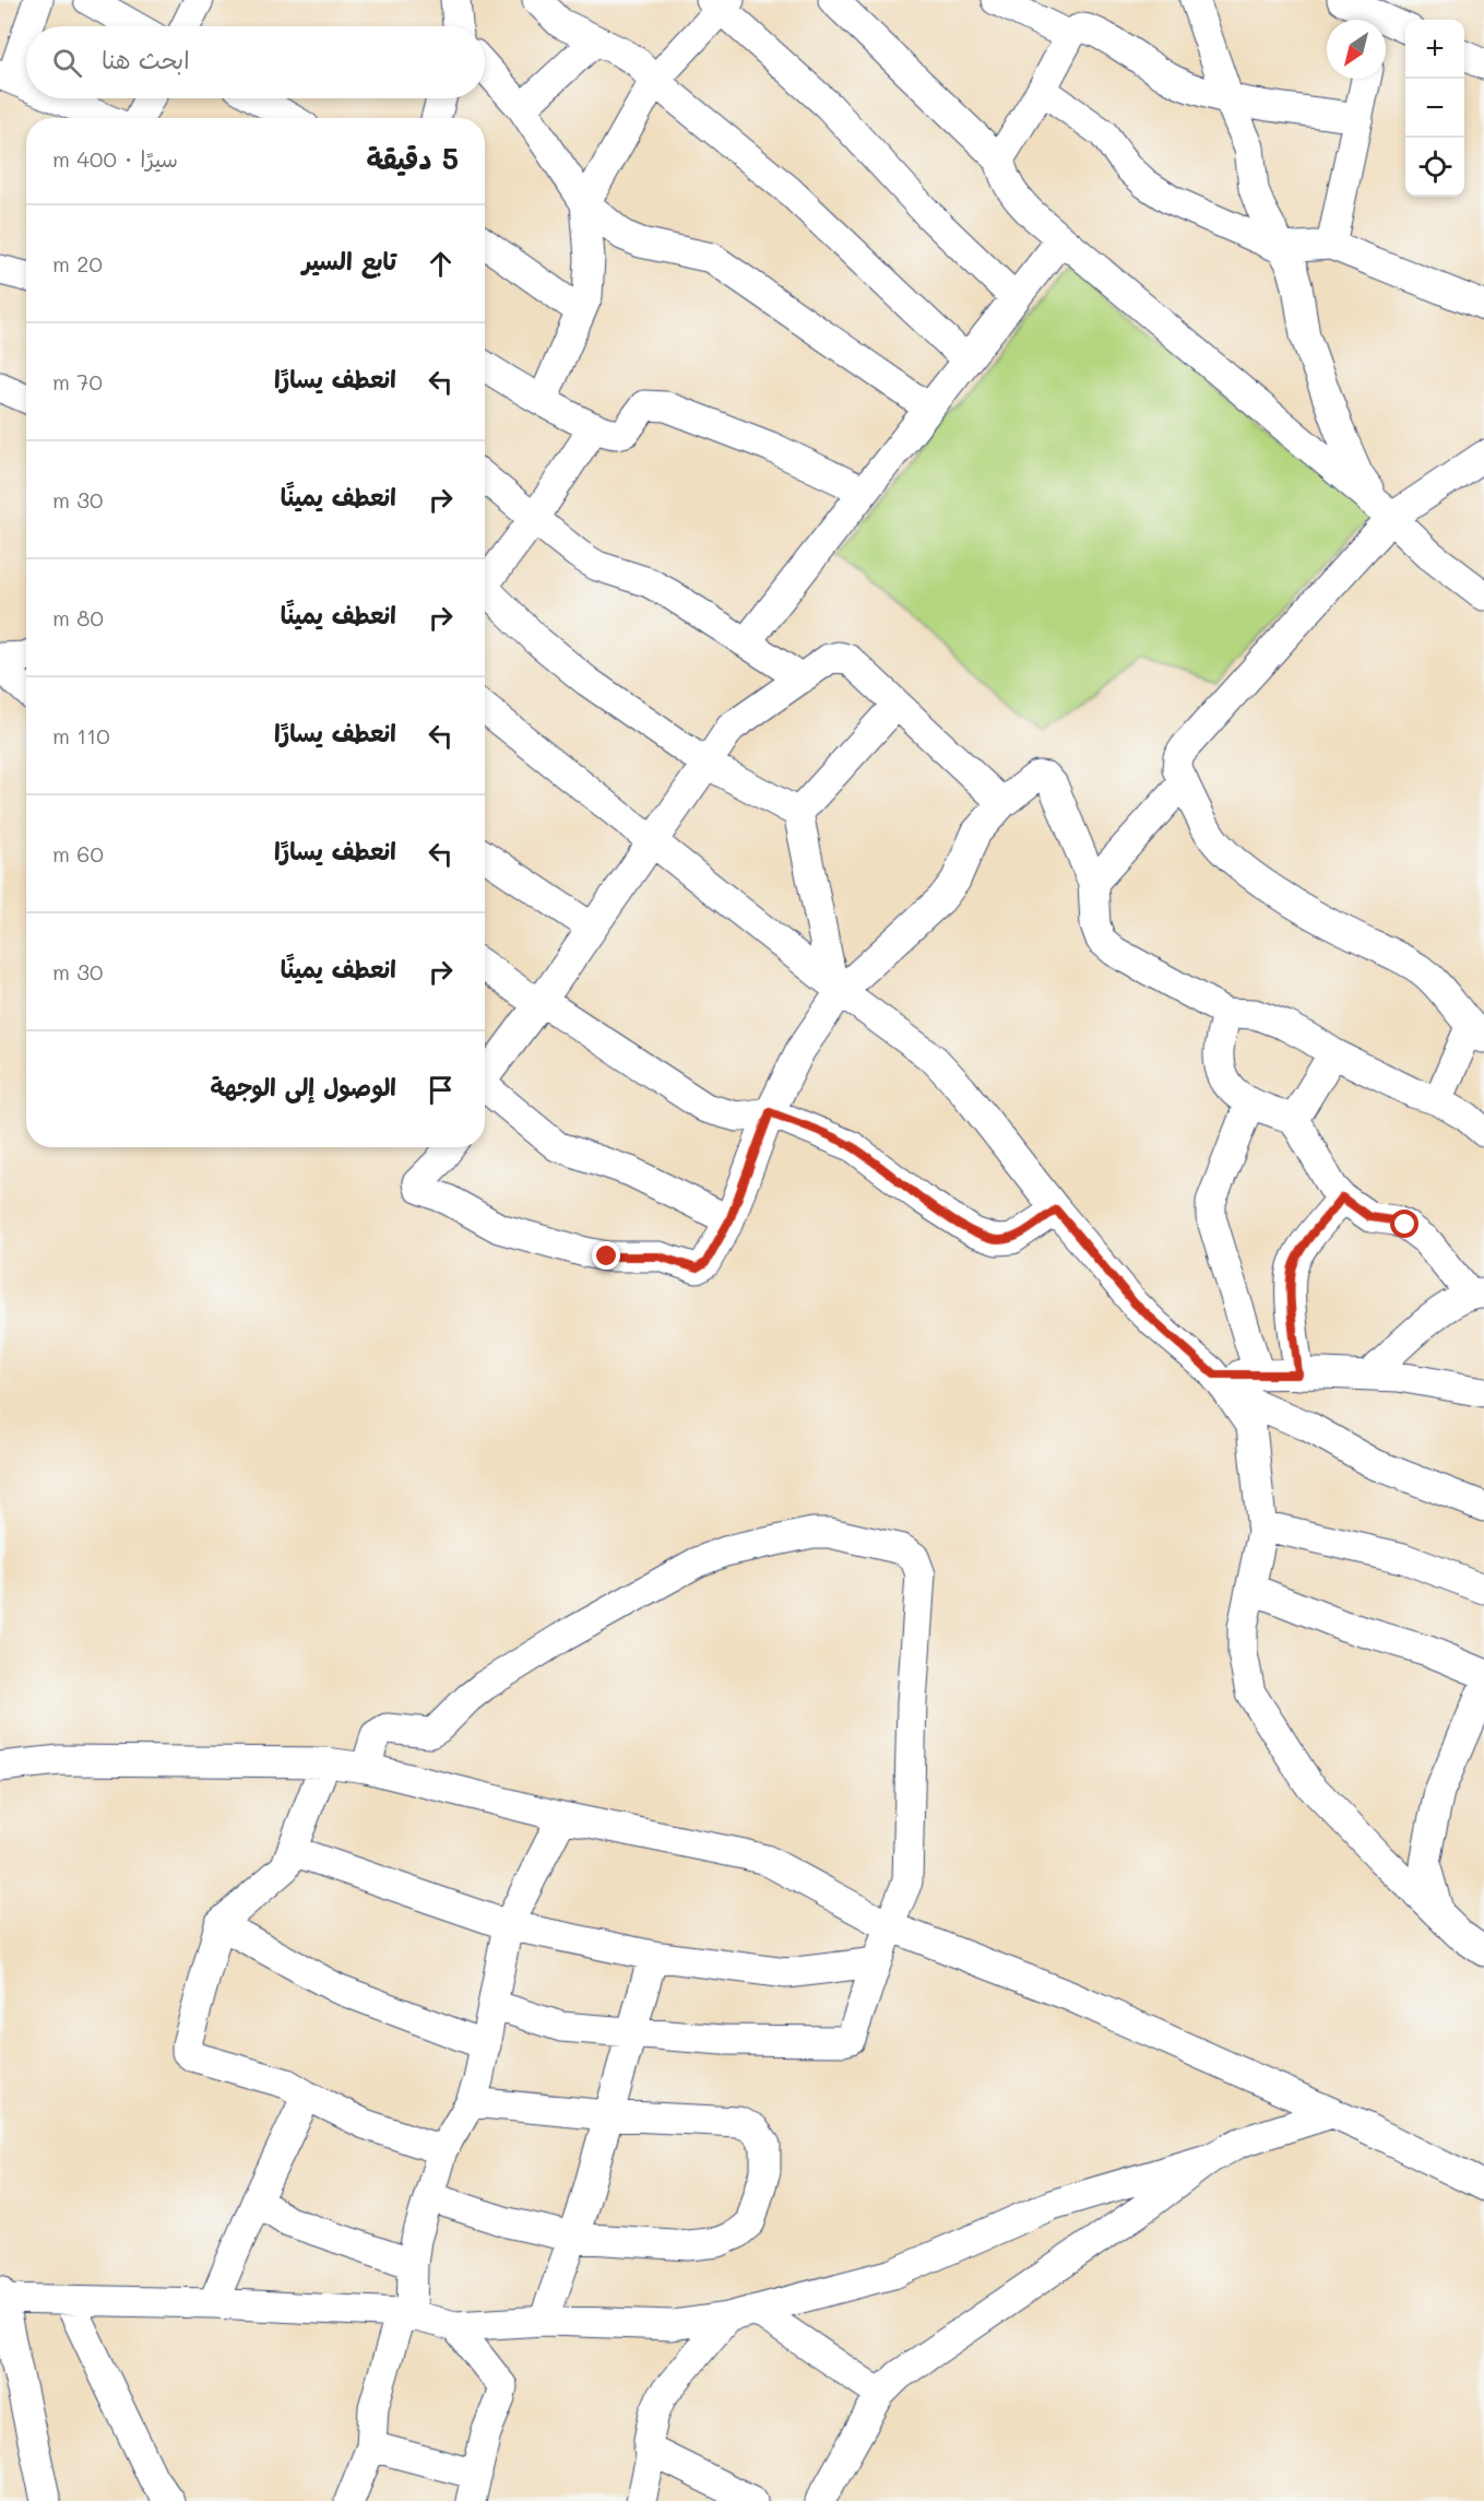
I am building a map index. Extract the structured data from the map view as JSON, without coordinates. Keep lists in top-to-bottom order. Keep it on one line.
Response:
{"north":"bottom left","page":{"map_buttons":["+","−"],"search":"ابحث هنا","heading":["5 دقيقة","سيرًا · 400 m"],"list":[["تابع السير","20 m"],["انعطف يسارًا","70 m"],["انعطف يمينًا","30 m"],["انعطف يمينًا","80 m"],["انعطف يسارًا","110 m"],["انعطف يسارًا","60 m"],["انعطف يمينًا","30 m"],"الوصول إلى الوجهة"]}}
